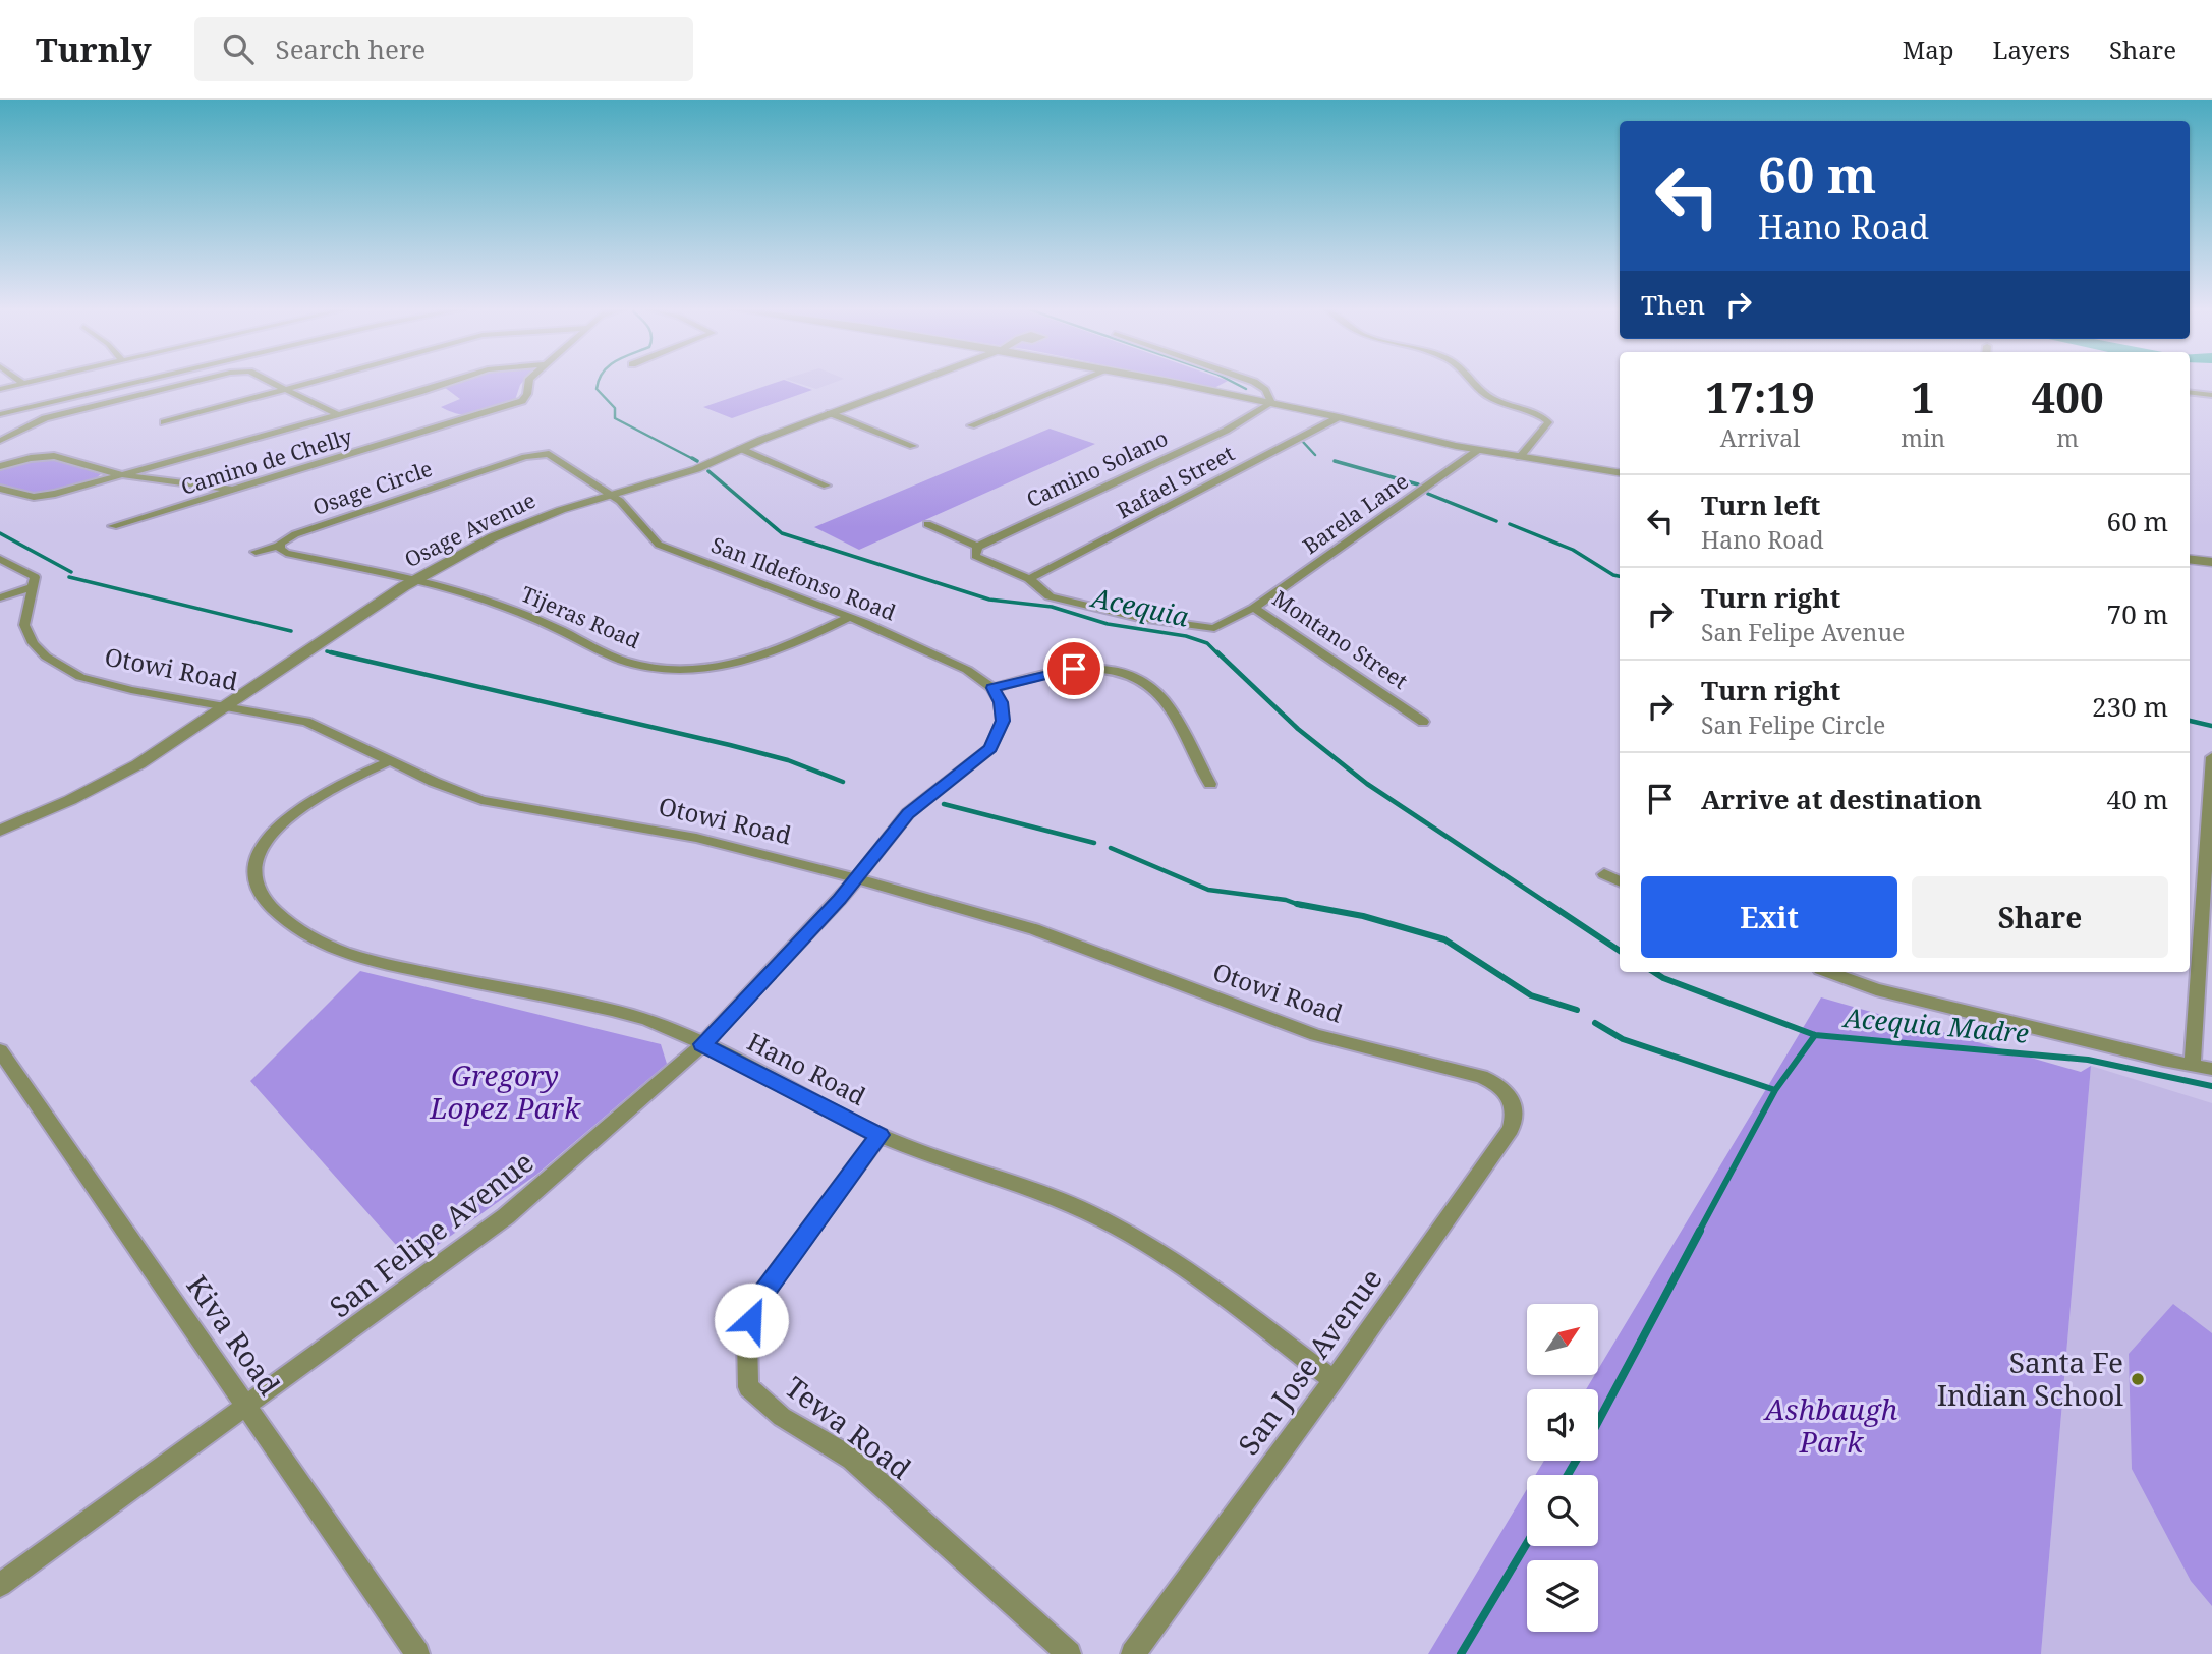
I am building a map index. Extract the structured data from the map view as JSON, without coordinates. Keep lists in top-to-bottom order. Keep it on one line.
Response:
{"streets":{"street":["Camino de Chelly","Camino Solano","Rafael Street","Osage Circle","Barela Lane","Osage Avenue","San Ildefonso Road","Tijeras Road","Montano Street","Otowi Road","Hano Road","San Felipe Avenue","Kiva Road","San Jose Avenue","Tewa Road"]},"crossings":[["Camino Solano","Montano Street"],["Rafael Street","Montano Street"],["Osage Circle","Osage Avenue"],["Osage Circle","San Ildefonso Road"],["Barela Lane","Montano Street"],["Osage Avenue","San Ildefonso Road"],["Osage Avenue","Tijeras Road"],["Osage Avenue","Otowi Road"],["San Ildefonso Road","Tijeras Road"],["San Ildefonso Road","San Felipe Avenue"],["Otowi Road","Hano Road"],["Otowi Road","San Felipe Avenue"],["Otowi Road","San Jose Avenue"],["Hano Road","San Felipe Avenue"],["Hano Road","San Jose Avenue"],["Hano Road","Tewa Road"],["San Felipe Avenue","Kiva Road"]],"water":["Acequia","Acequia Madre"],"parks":["Gregory Lopez Park","Ashbaugh Park"],"places":["Santa Fe Indian School"],"north":"top right","page":{"header":"Turnly","search":"Search here","nav":["Map","Layers","Share"],"turn":["60 m","Hano Road"],"then":"Then","eta":["17:19","Arrival","1","min","400","m"],"list":[{"name":"Turn left","note":"Hano Road","value":"60 m"},{"name":"Turn right","note":"San Felipe Avenue","value":"70 m"},{"name":"Turn right","note":"San Felipe Circle","value":"230 m"},{"name":"Arrive at destination","value":"40 m"}],"buttons":["Exit","Share"]}}
